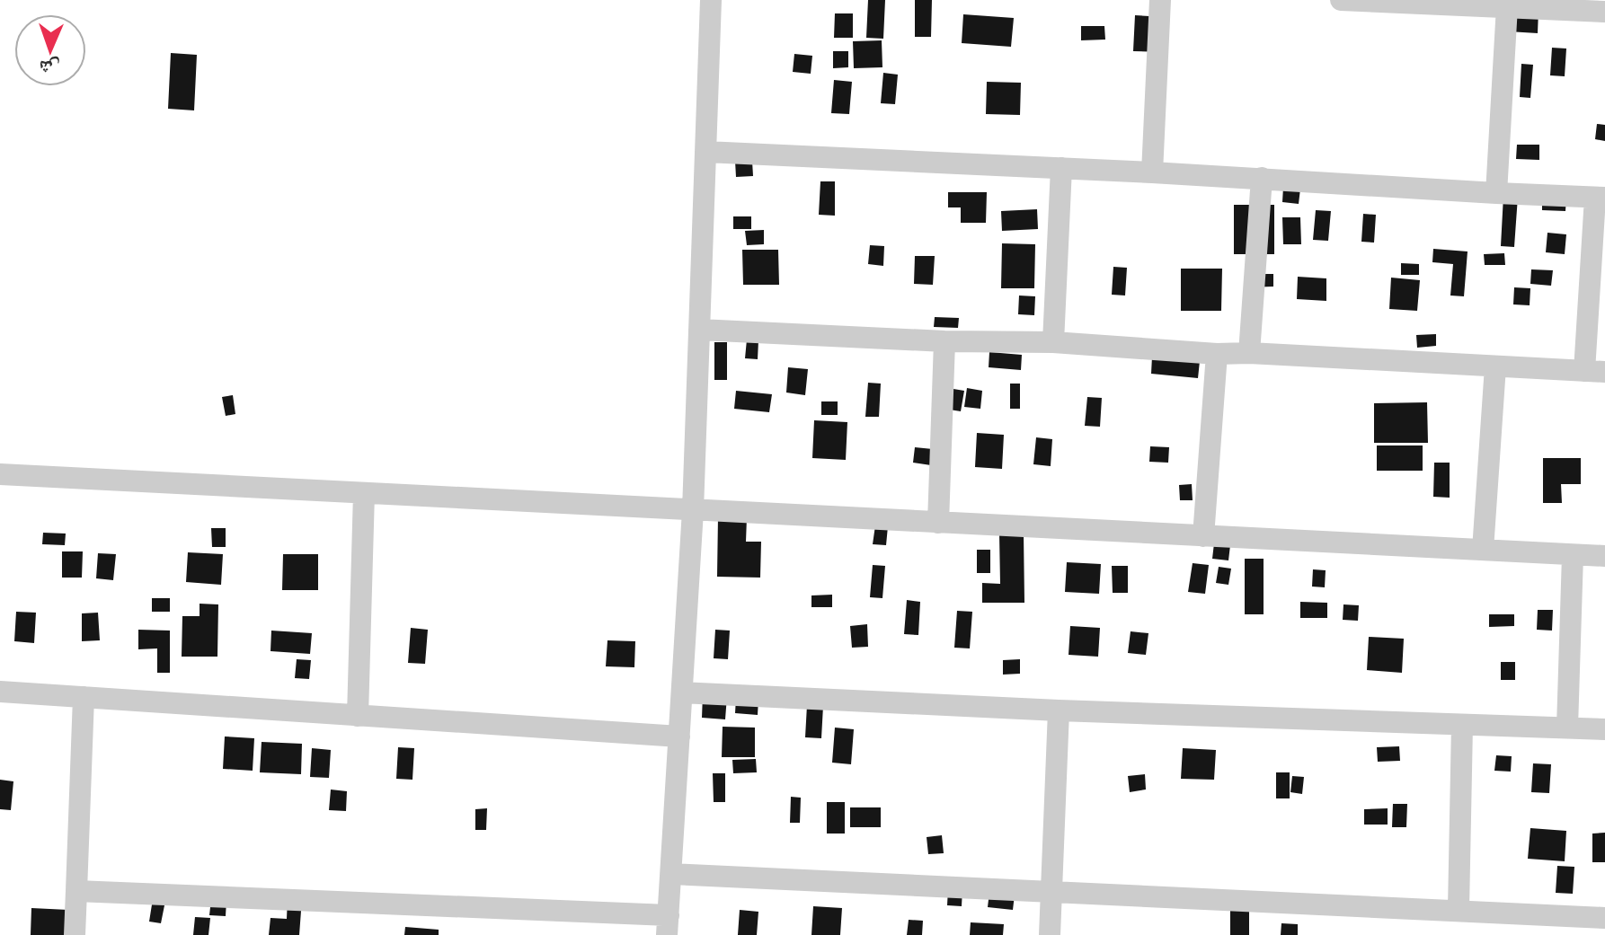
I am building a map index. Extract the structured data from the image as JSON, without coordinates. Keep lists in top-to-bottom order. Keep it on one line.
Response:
{"north":"bottom"}
